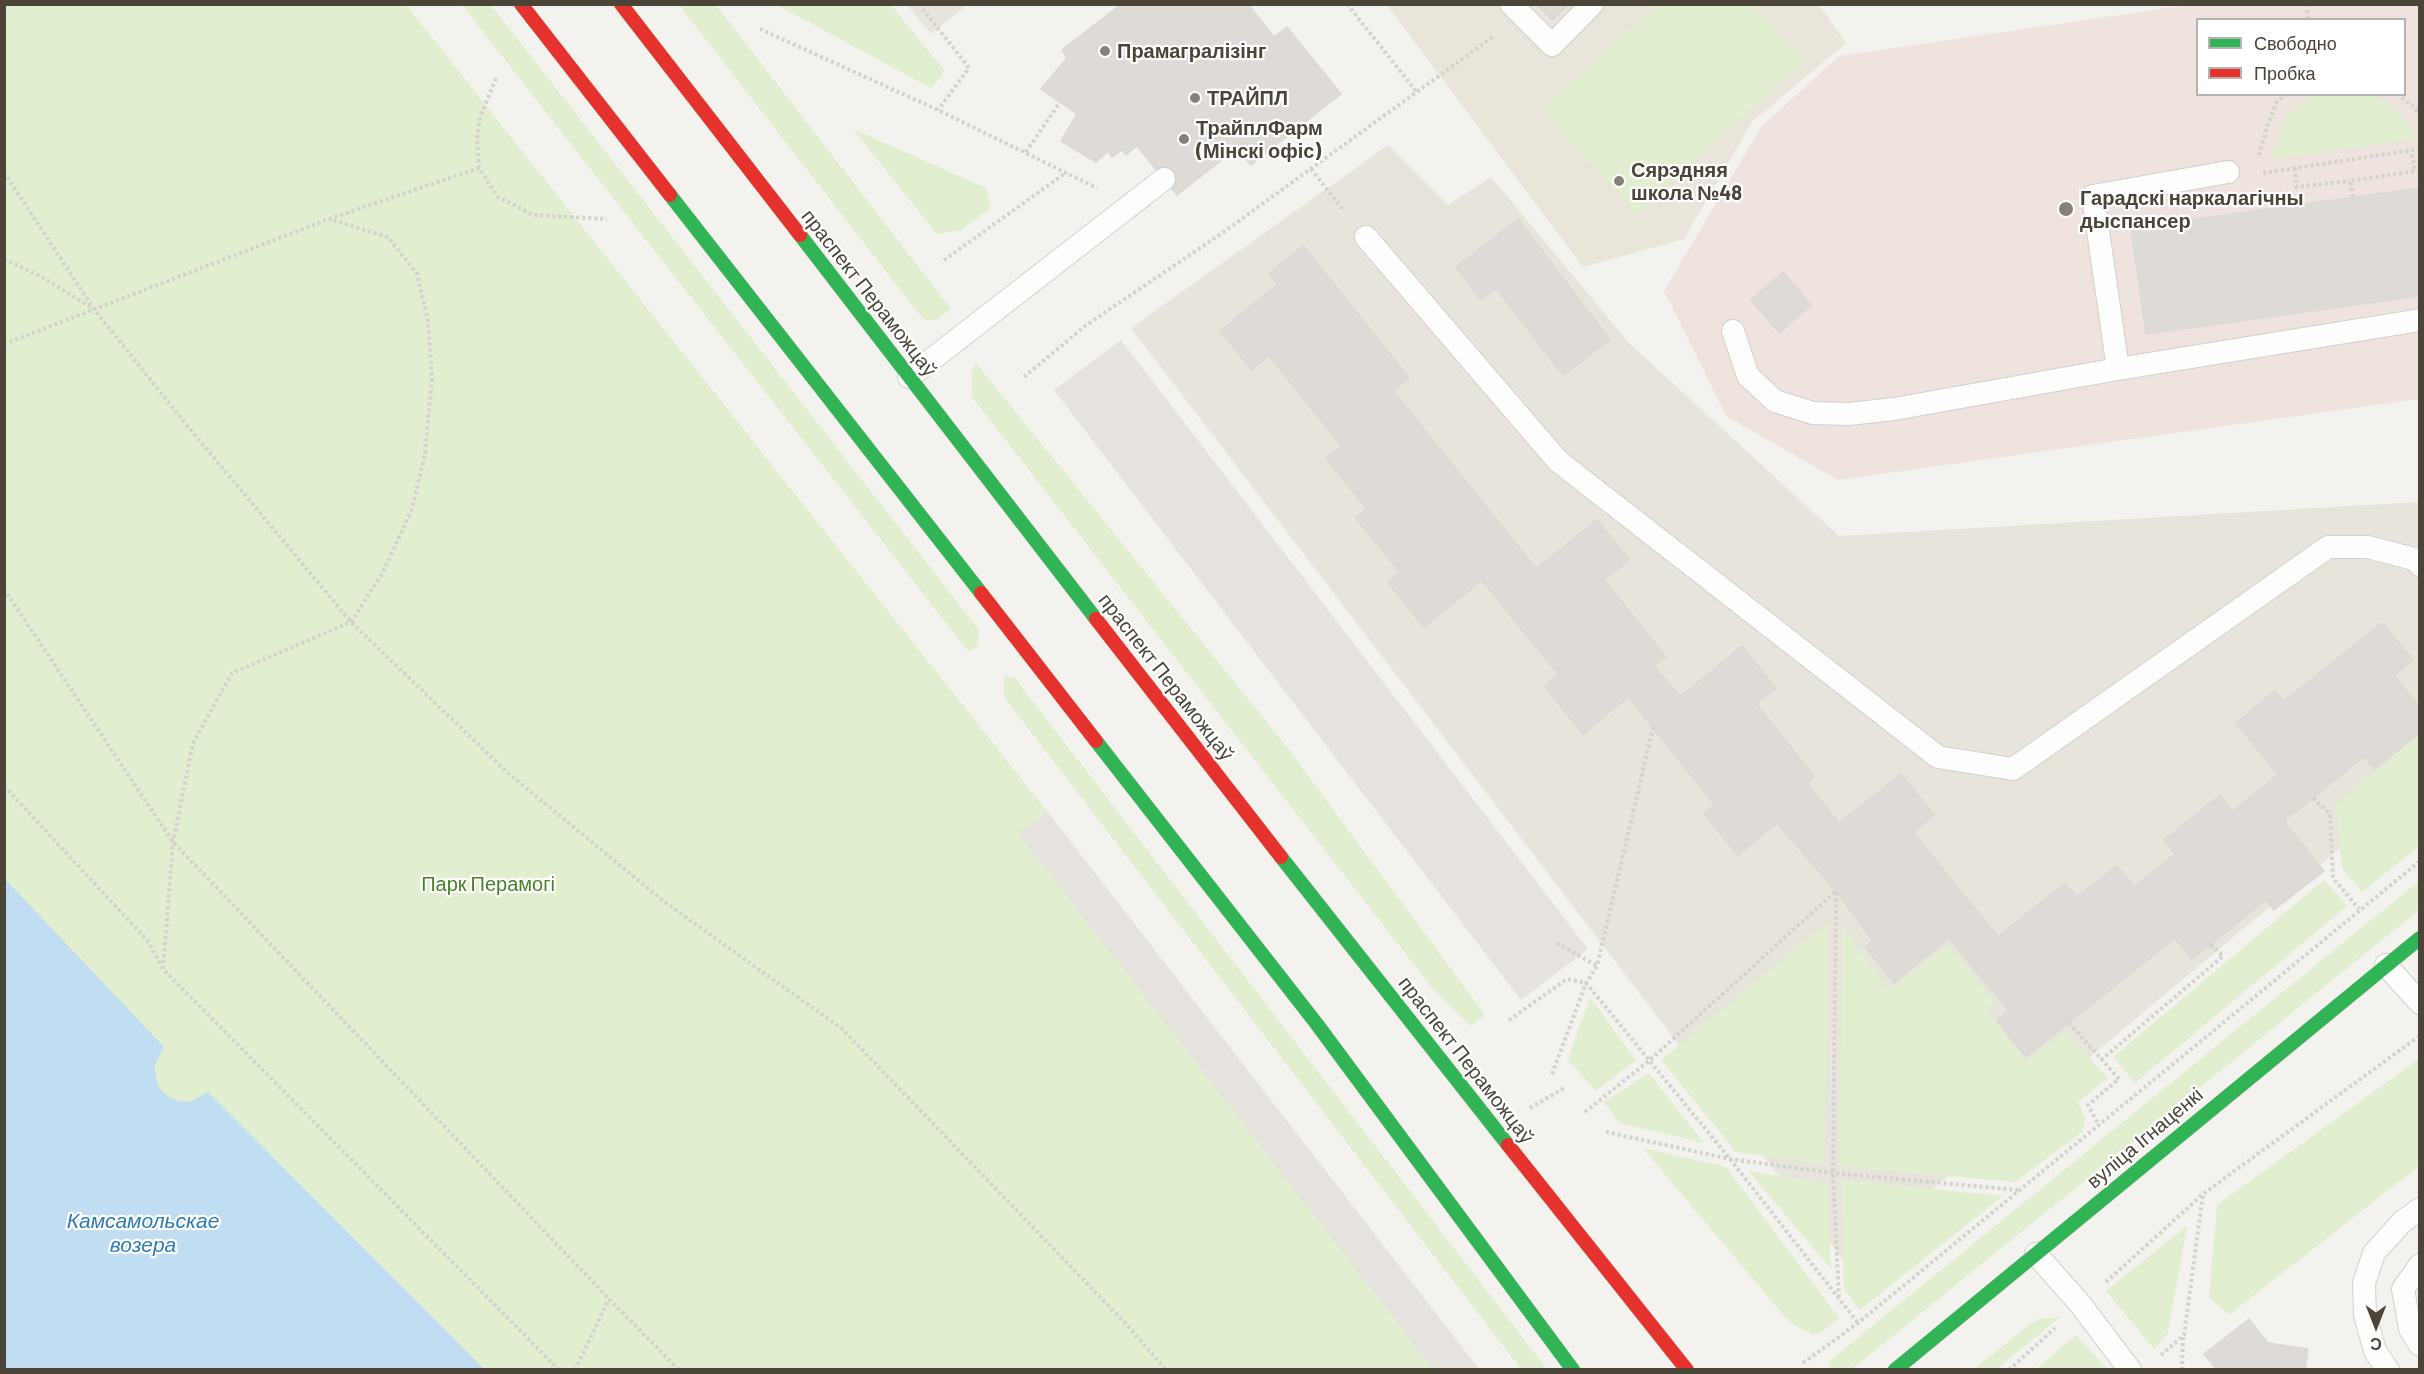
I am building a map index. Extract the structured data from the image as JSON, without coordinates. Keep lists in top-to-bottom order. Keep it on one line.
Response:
{"streets":{"main road":["праспект Пераможцаў","вуліца Ігнаценкі"]},"water":["Камсамольскае возера"],"parks":["Парк Перамогі"],"places":["Прамагралізінг","ТРАЙПЛ","ТрайплФарм (Мінскі офіс)","Сярэдняя школа №48","Гарадскі наркалагічны дыспансер"],"legend":["Свободно","Пробка"],"north":"bottom"}
